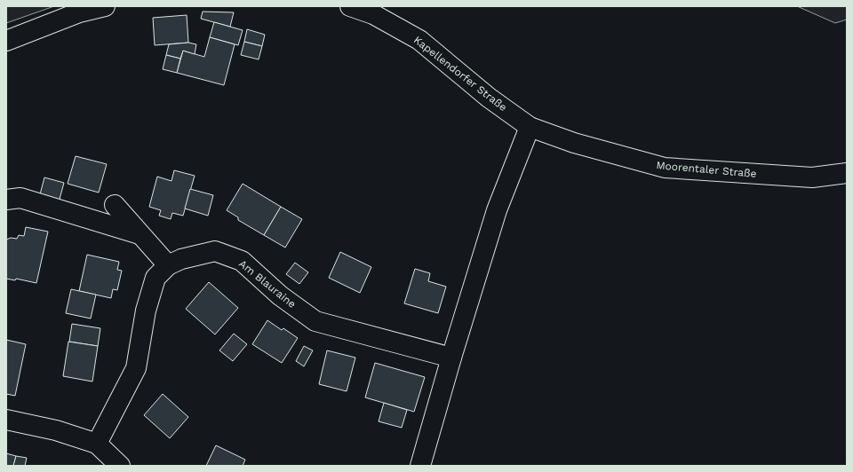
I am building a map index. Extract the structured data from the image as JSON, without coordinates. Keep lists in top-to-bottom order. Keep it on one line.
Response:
{"streets":{"street":["Kapellendorfer Straße","Moorentaler Straße","Am Blauraine"]},"crossings":[["Kapellendorfer Straße","Moorentaler Straße"]]}
